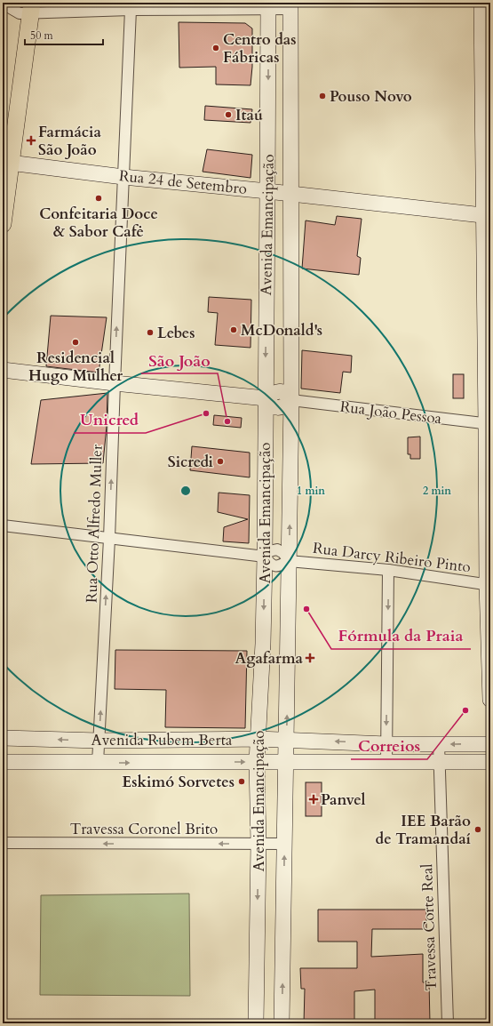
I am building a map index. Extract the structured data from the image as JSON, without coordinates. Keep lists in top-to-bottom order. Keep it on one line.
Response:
{"streets":{"main road":["Rua 24 de Setembro","Avenida Emancipação","Rua João Pessoa","Avenida Rubem Berta"],"street":["Rua Otto Alfredo Muller","Rua Darcy Ribeiro Pinto","Travessa Coronel Brito","Travessa Corte Real"]},"crossings":[["Rua 24 de Setembro","Avenida Emancipação"],["Rua 24 de Setembro","Rua Otto Alfredo Muller"],["Avenida Emancipação","Rua João Pessoa"],["Avenida Emancipação","Rua Darcy Ribeiro Pinto"],["Avenida Emancipação","Avenida Rubem Berta"],["Avenida Emancipação","Travessa Coronel Brito"],["Rua João Pessoa","Rua Otto Alfredo Muller"],["Rua Otto Alfredo Muller","Rua Darcy Ribeiro Pinto"],["Rua Otto Alfredo Muller","Avenida Rubem Berta"],["Avenida Rubem Berta","Travessa Corte Real"]],"one_way":["Rua Otto Alfredo Muller","Travessa Coronel Brito"],"places":{"other":["Centro das Fábricas","Pouso Novo","Itaú","Confeitaria Doce & Sabor Cafė","McDonald's","Lebes","Residencial Hugo Mulher","Unicred","São João","Sicredi","Fórmula da Praia","Correios","Eskimó Sorvetes","IEE Barão de Tramandaí"],"health":["Farmácia São João","Agafarma","Panvel"]},"scale_bar":"50 m","rings":["1 min","2 min"]}
